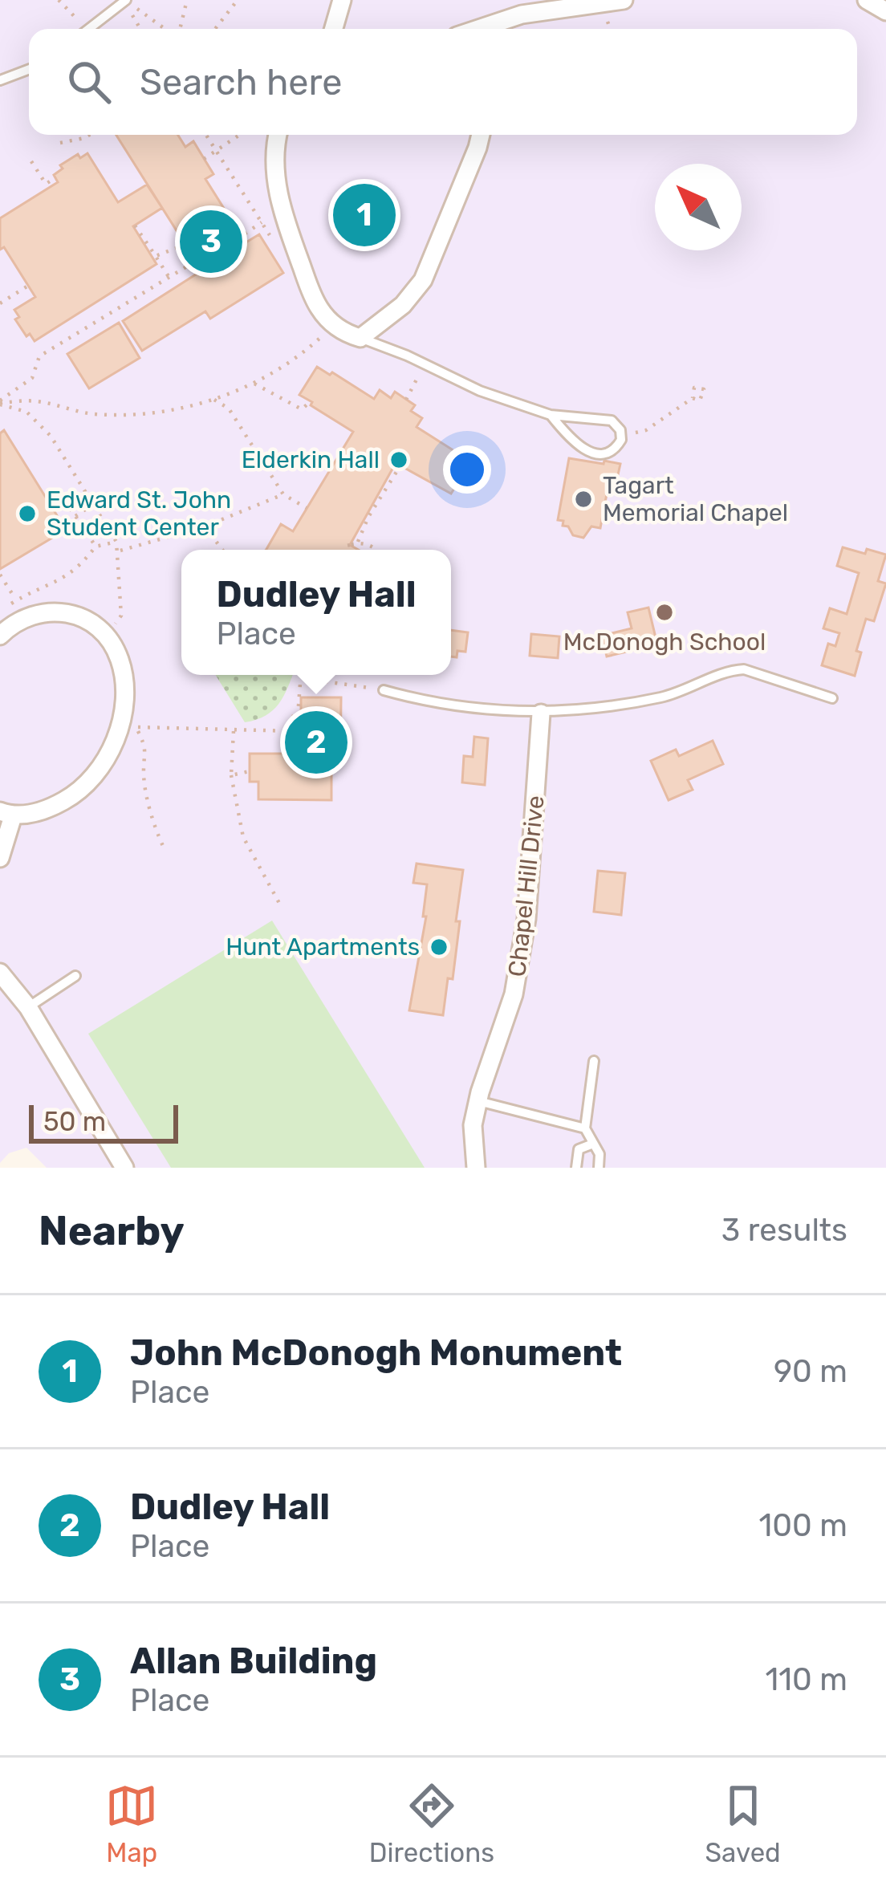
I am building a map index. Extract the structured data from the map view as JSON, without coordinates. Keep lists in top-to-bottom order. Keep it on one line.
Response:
{"streets":{"street":["Chapel Hill Drive"]},"places":["Elderkin Hall","Tagart Memorial Chapel","Edward St. John Student Center","McDonogh School","Hunt Apartments"],"scale_bar":"50 m","north":"top left","page":{"search":"Search here","pins":["1","3","2"],"popup":["Dudley Hall","Place"],"scale":"50 m","heading":["Nearby","3 results"],"list":[{"mark":"1","name":"John McDonogh Monument","note":"Place","value":"90 m"},{"mark":"2","name":"Dudley Hall","note":"Place","value":"100 m"},{"mark":"3","name":"Allan Building","note":"Place","value":"110 m"}],"nav":["Map","Directions","Saved"]}}
